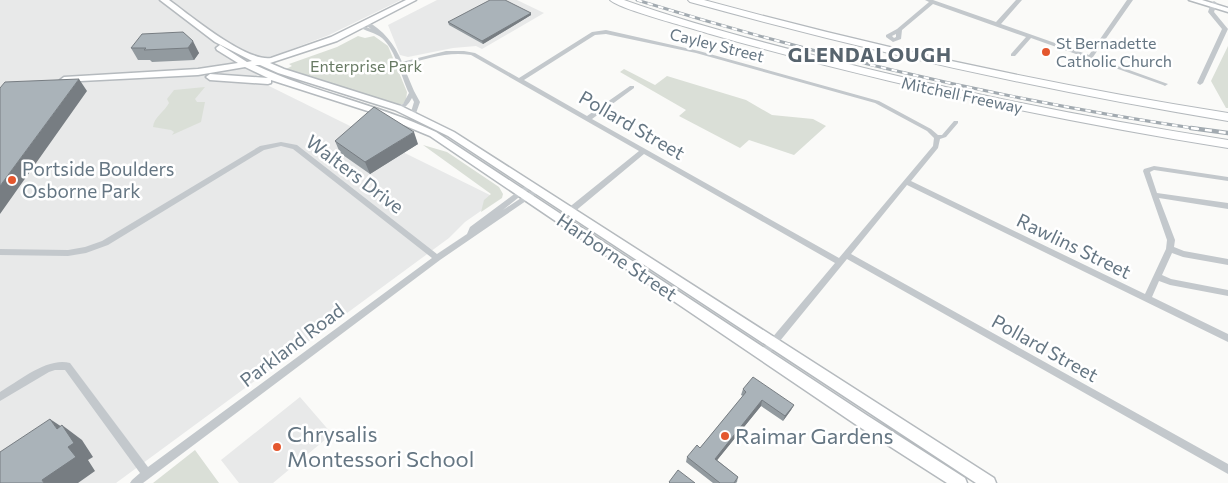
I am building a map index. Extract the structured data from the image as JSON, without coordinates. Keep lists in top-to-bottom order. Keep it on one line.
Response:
{"streets":{"highway":["Mitchell Freeway"],"main road":["Harborne Street"],"street":["Cayley Street","Pollard Street","Walters Drive","Rawlins Street","Parkland Road"]},"crossings":[["Cayley Street","Pollard Street"],["Walters Drive","Parkland Road"],["Harborne Street","Parkland Road"]],"districts":["GLENDALOUGH"],"parks":["Enterprise Park"],"places":["St Bernadette Catholic Church","Portside Boulders Osborne Park","Raimar Gardens","Chrysalis Montessori School"]}
